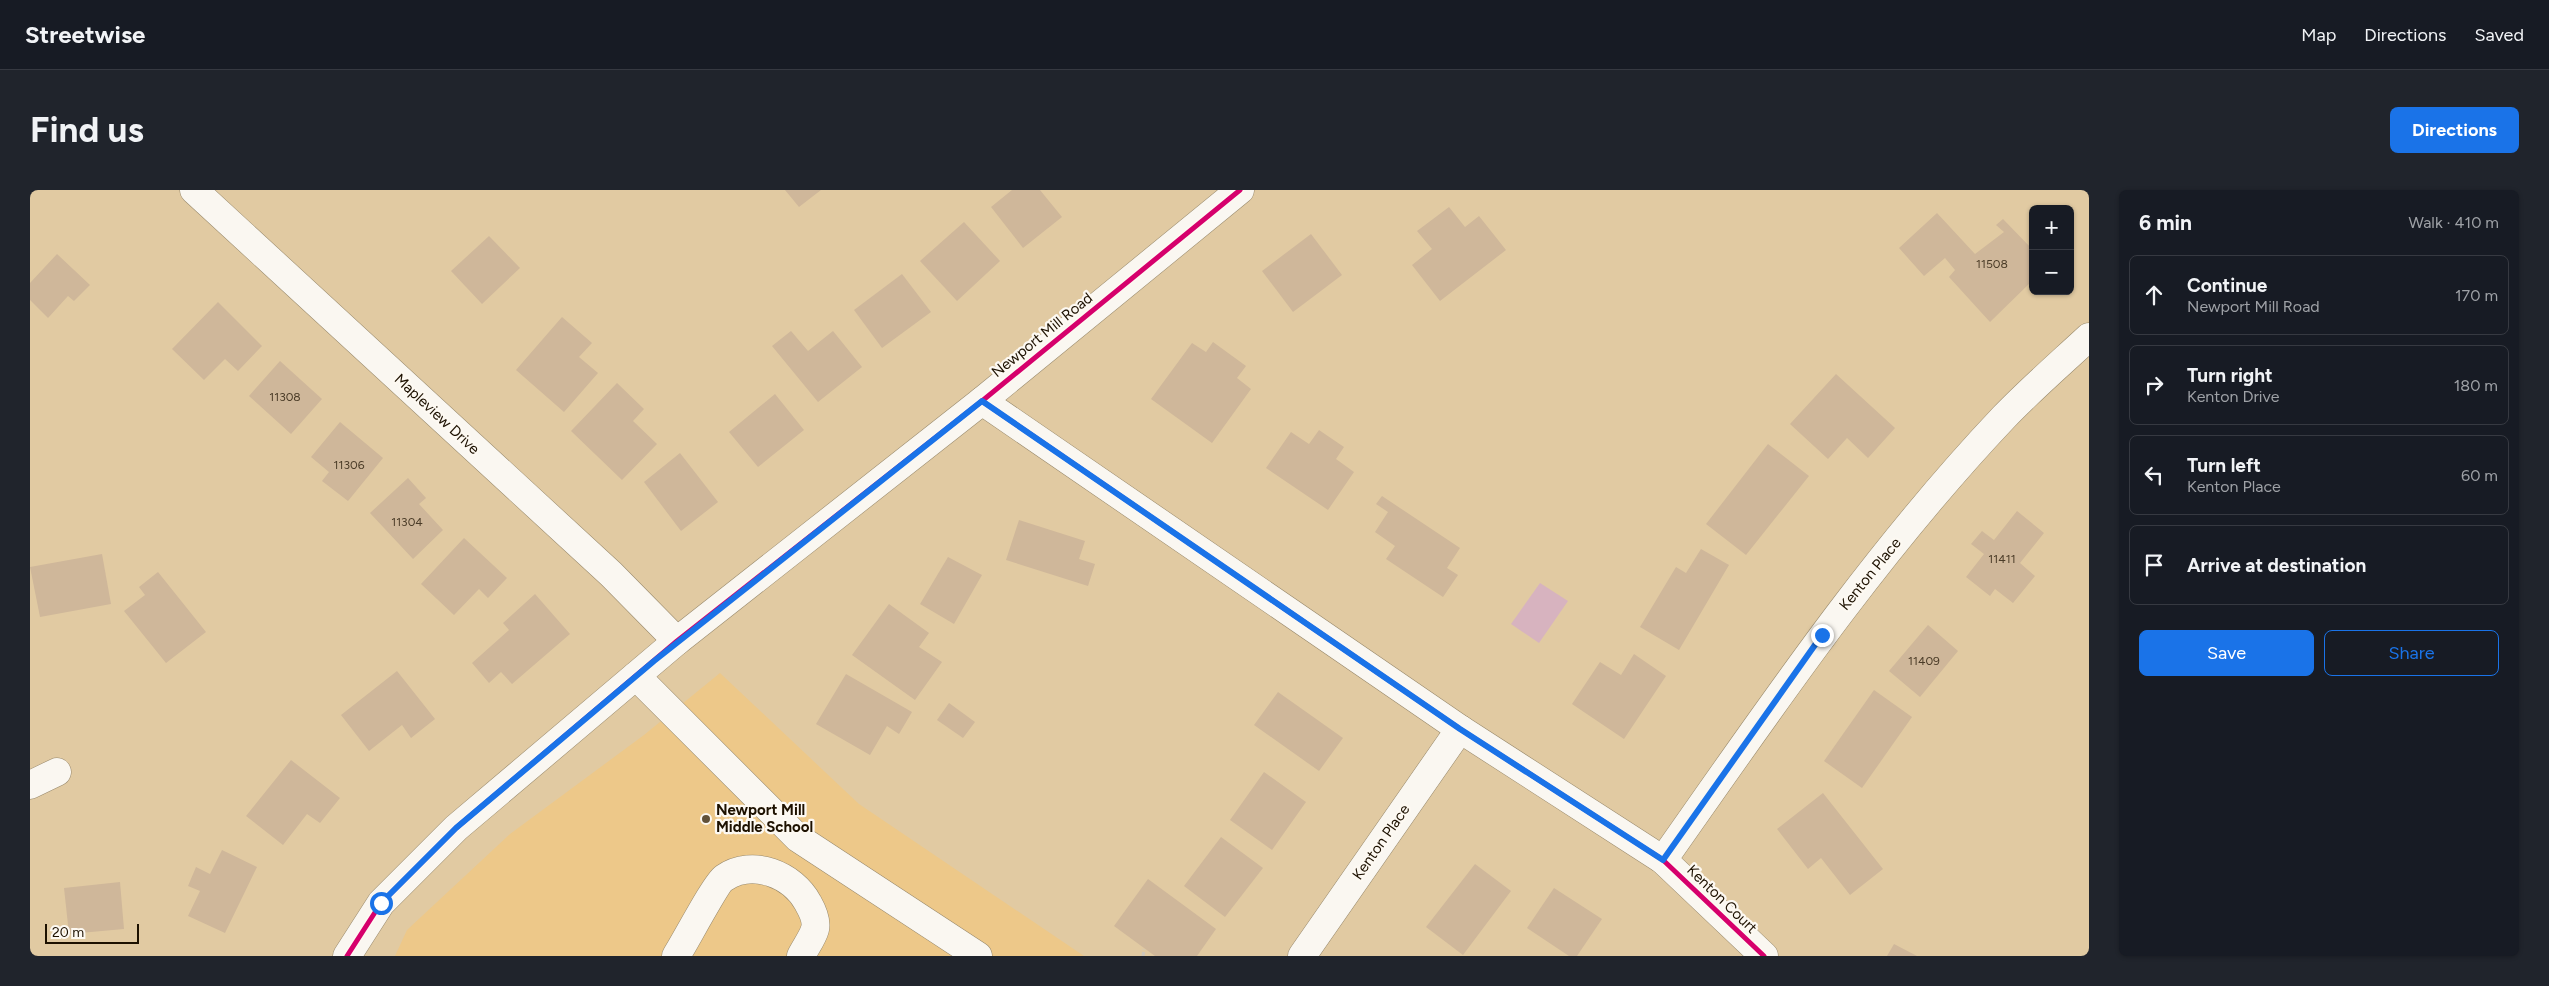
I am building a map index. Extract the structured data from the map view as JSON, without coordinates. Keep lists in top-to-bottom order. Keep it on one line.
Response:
{"streets":{"street":["Newport Mill Road","Mapleview Drive","Kenton Place","Kenton Court"]},"crossings":[["Newport Mill Road","Mapleview Drive"],["Newport Mill Road","Kenton Court"],["Kenton Place","Kenton Court"]],"places":["Newport Mill Middle School"],"house_numbers":["11508","11308","11306","11304","11411","11409"],"scale_bar":"20 m","page":{"header":"Streetwise","nav":["Map","Directions","Saved"],"buttons":["Directions",["Save","Share"]],"title":"Find us","heading":["6 min","Walk · 410 m"],"map_buttons":["+","−"],"list":[["Continue","Newport Mill Road","170 m"],["Turn right","Kenton Drive","180 m"],["Turn left","Kenton Place","60 m"],"Arrive at destination"],"scale":"20 m"}}
